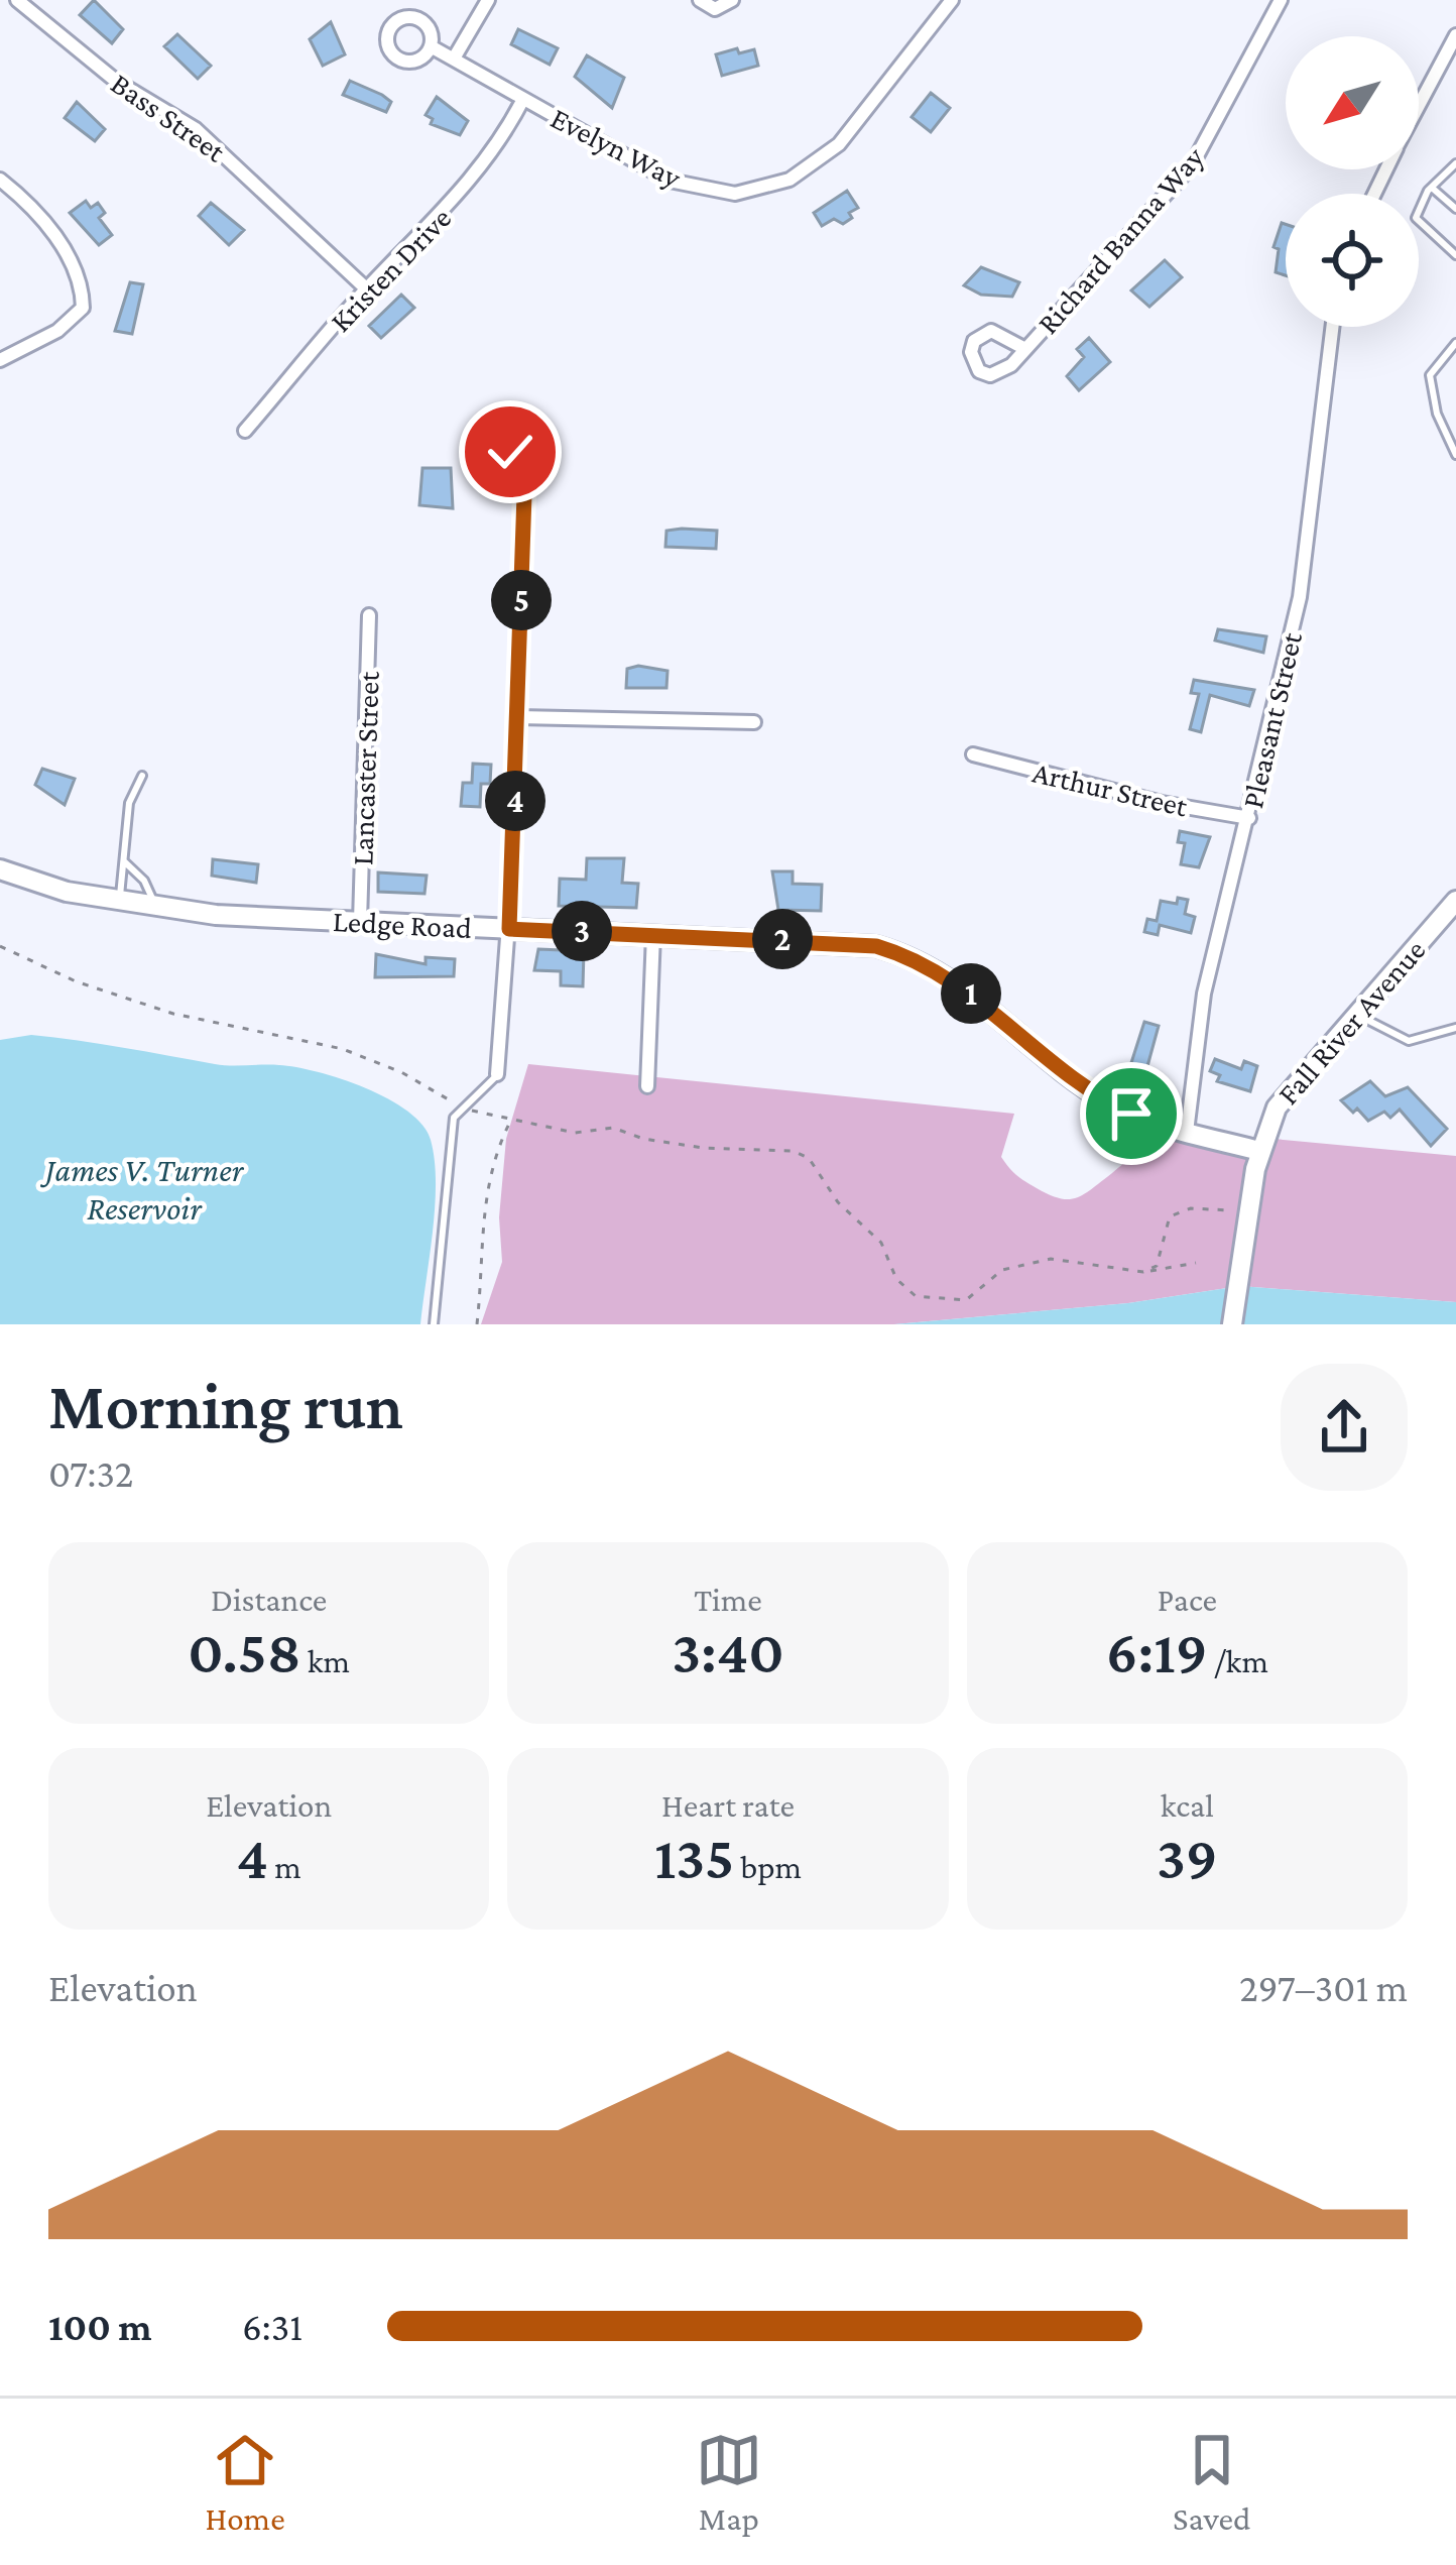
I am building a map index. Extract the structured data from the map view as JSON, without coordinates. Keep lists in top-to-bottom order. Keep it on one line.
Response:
{"streets":{"street":["Bass Street","Evelyn Way","Richard Banna Way","Kristen Drive","Pleasant Street","Lancaster Street","Arthur Street","Ledge Road","Fall River Avenue"]},"crossings":[["Bass Street","Kristen Drive"],["Evelyn Way","Kristen Drive"],["Pleasant Street","Arthur Street"],["Pleasant Street","Ledge Road"],["Lancaster Street","Ledge Road"],["Ledge Road","Fall River Avenue"]],"water":["James V. Turner Reservoir"],"north":"bottom left","page":{"pins":["5","4","3","2","1"],"heading":["Morning run","07:32"],"stats":[["Distance","0.58 km"],["Time","3:40"],["Pace","6:19 /km"],["Elevation","4 m"],["Heart rate","135 bpm"],["kcal","39"]],"chart":["Elevation","297–301 m"],"list":[{"name":"100 m","note":"6:31"}],"tabs":["Home","Map","Saved"]}}
